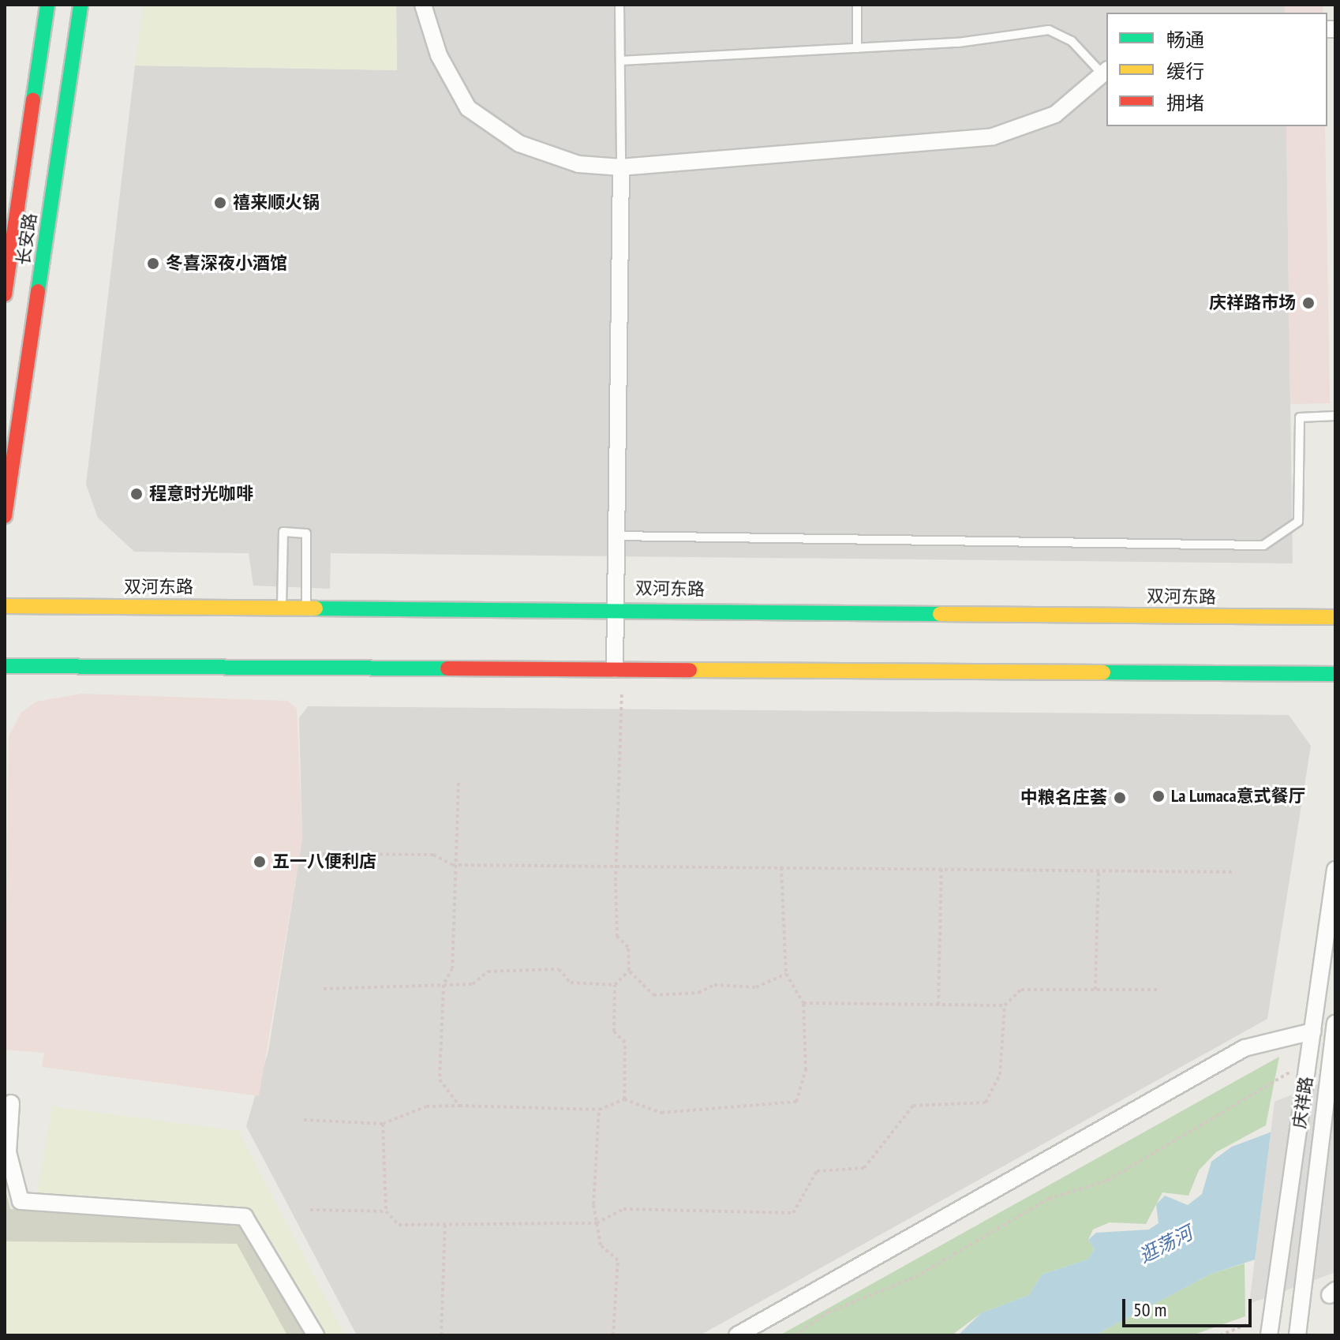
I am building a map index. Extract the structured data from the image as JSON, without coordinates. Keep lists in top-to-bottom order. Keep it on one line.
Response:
{"streets":{"street":["长安路","双河东路","庆祥路"]},"water":["逛荡河"],"places":["禧来顺火锅","冬喜深夜小酒馆","庆祥路市场","程意时光咖啡","La Lumaca意式餐厅","中粮名庄荟","五一八便利店"],"legend":["畅通","缓行","拥堵"],"scale_bar":"50 m"}
